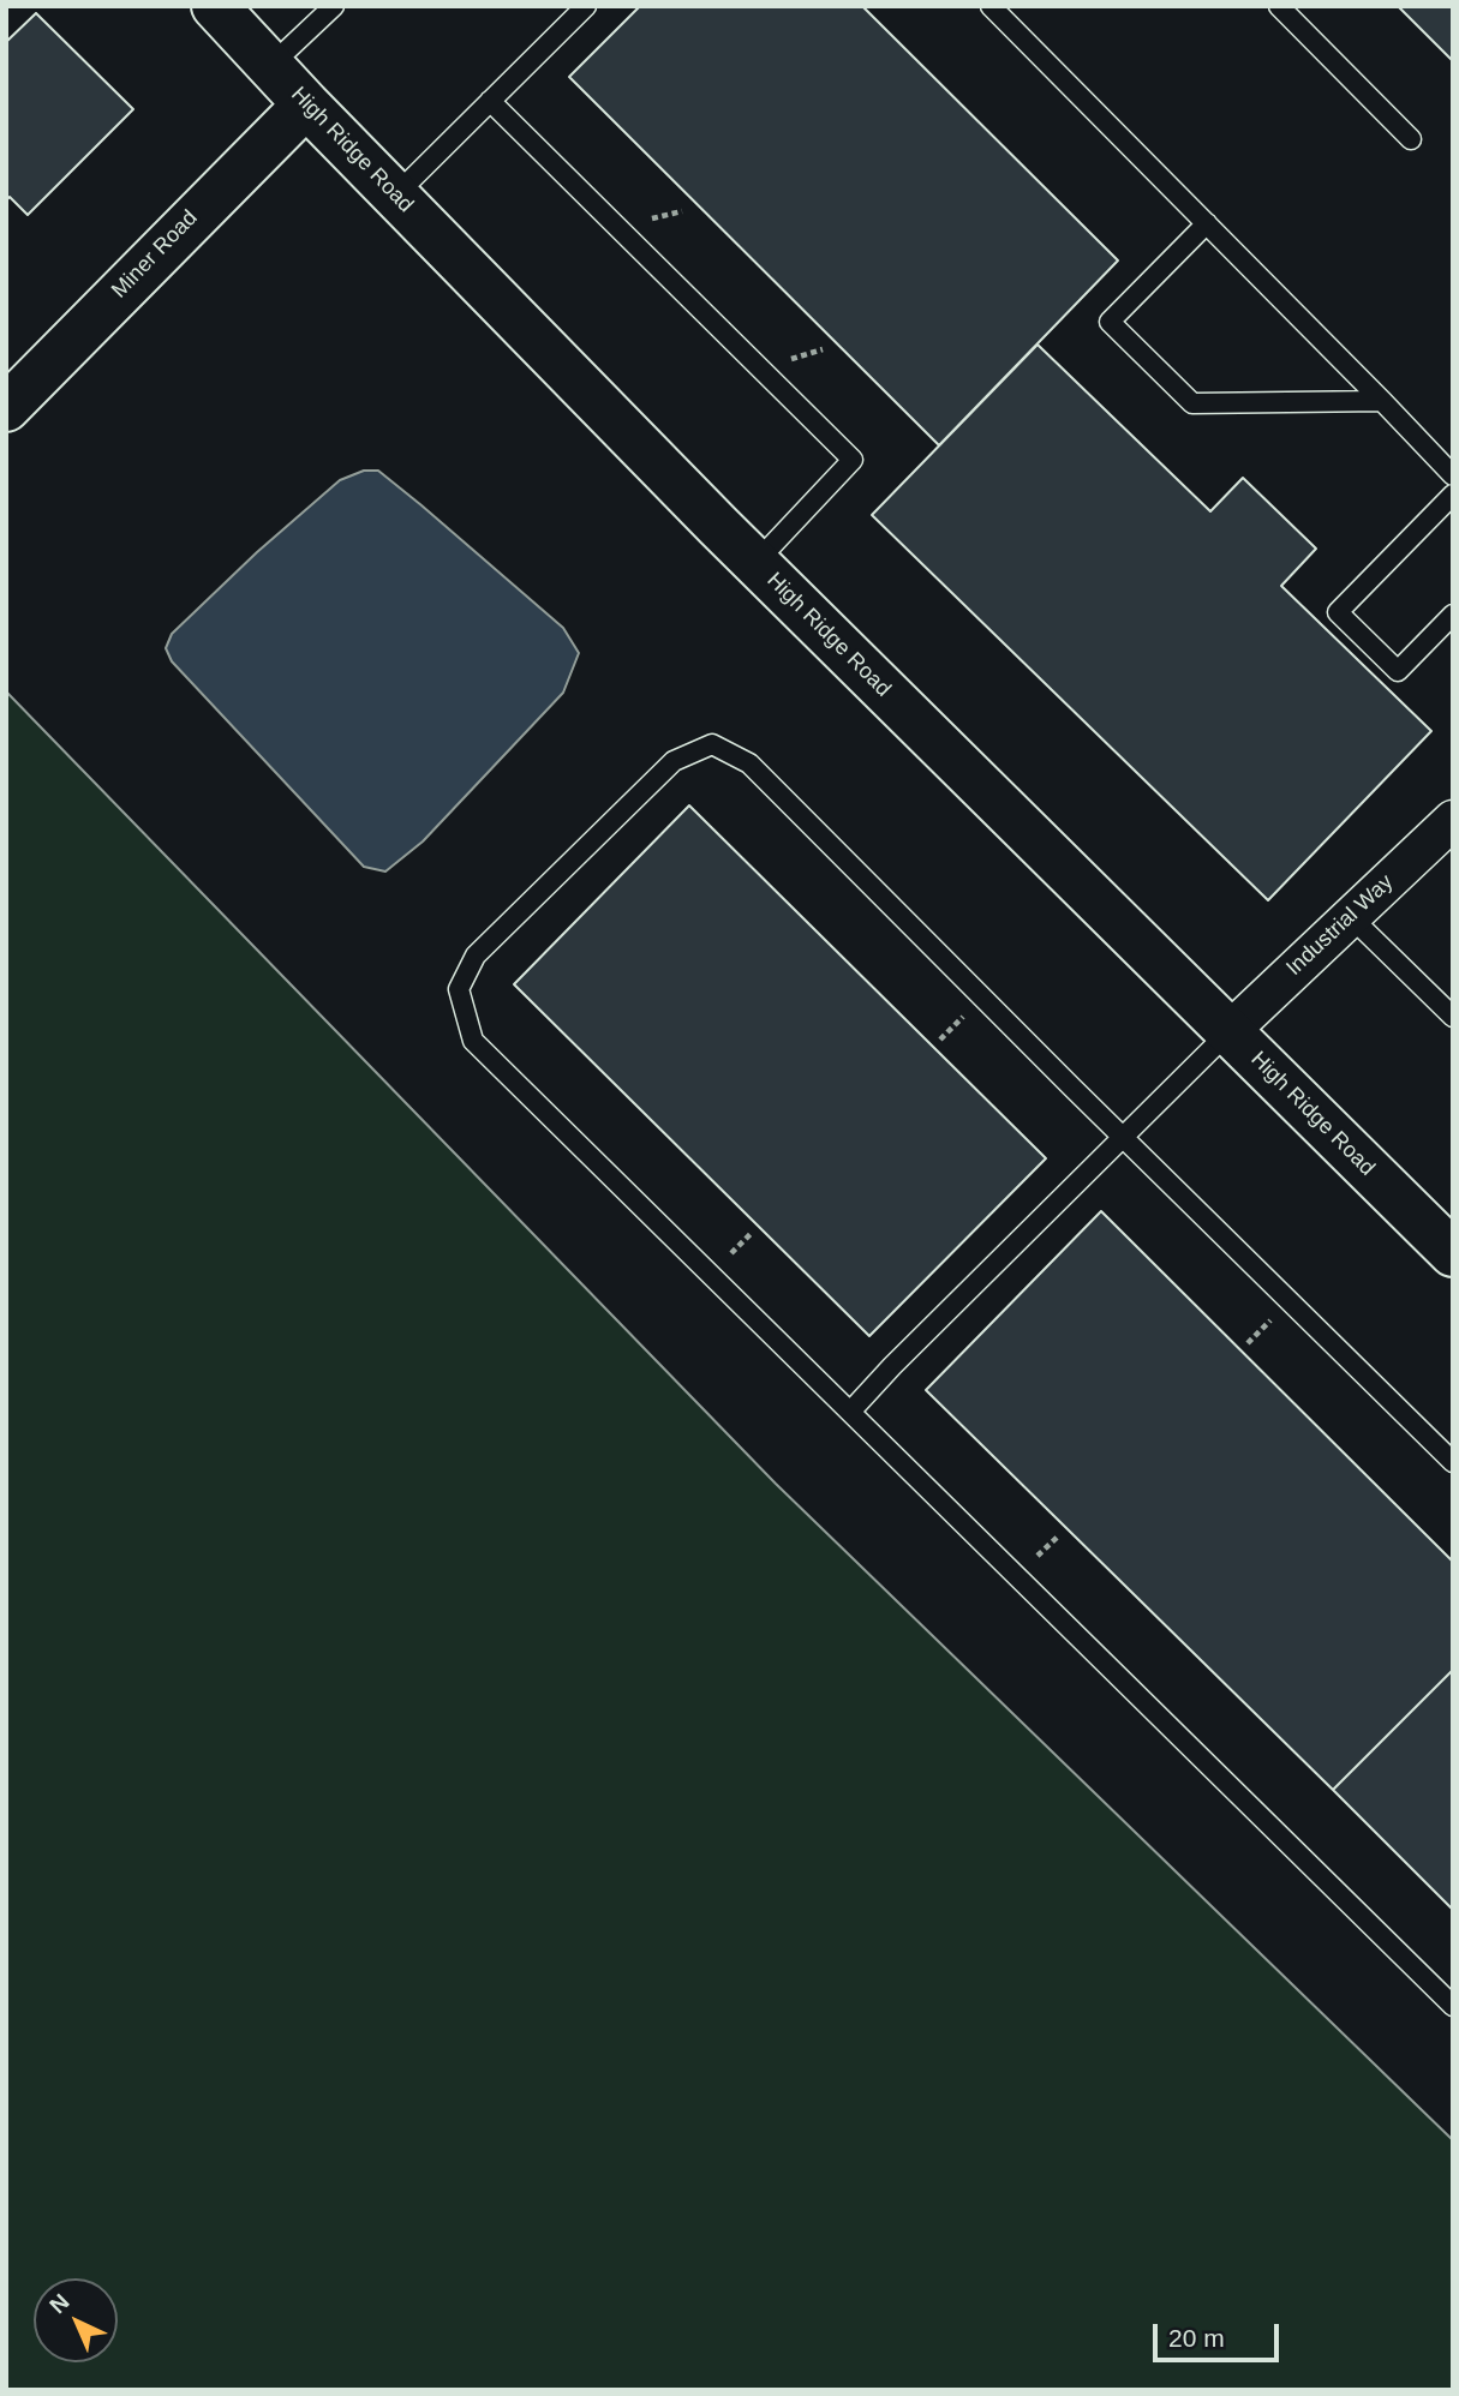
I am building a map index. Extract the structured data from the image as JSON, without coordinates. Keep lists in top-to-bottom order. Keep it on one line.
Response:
{"streets":{"street":["High Ridge Road","Miner Road","Industrial Way"]},"crossings":[["High Ridge Road","Miner Road"],["High Ridge Road","Industrial Way"]],"scale_bar":"20 m","north":"top left"}
